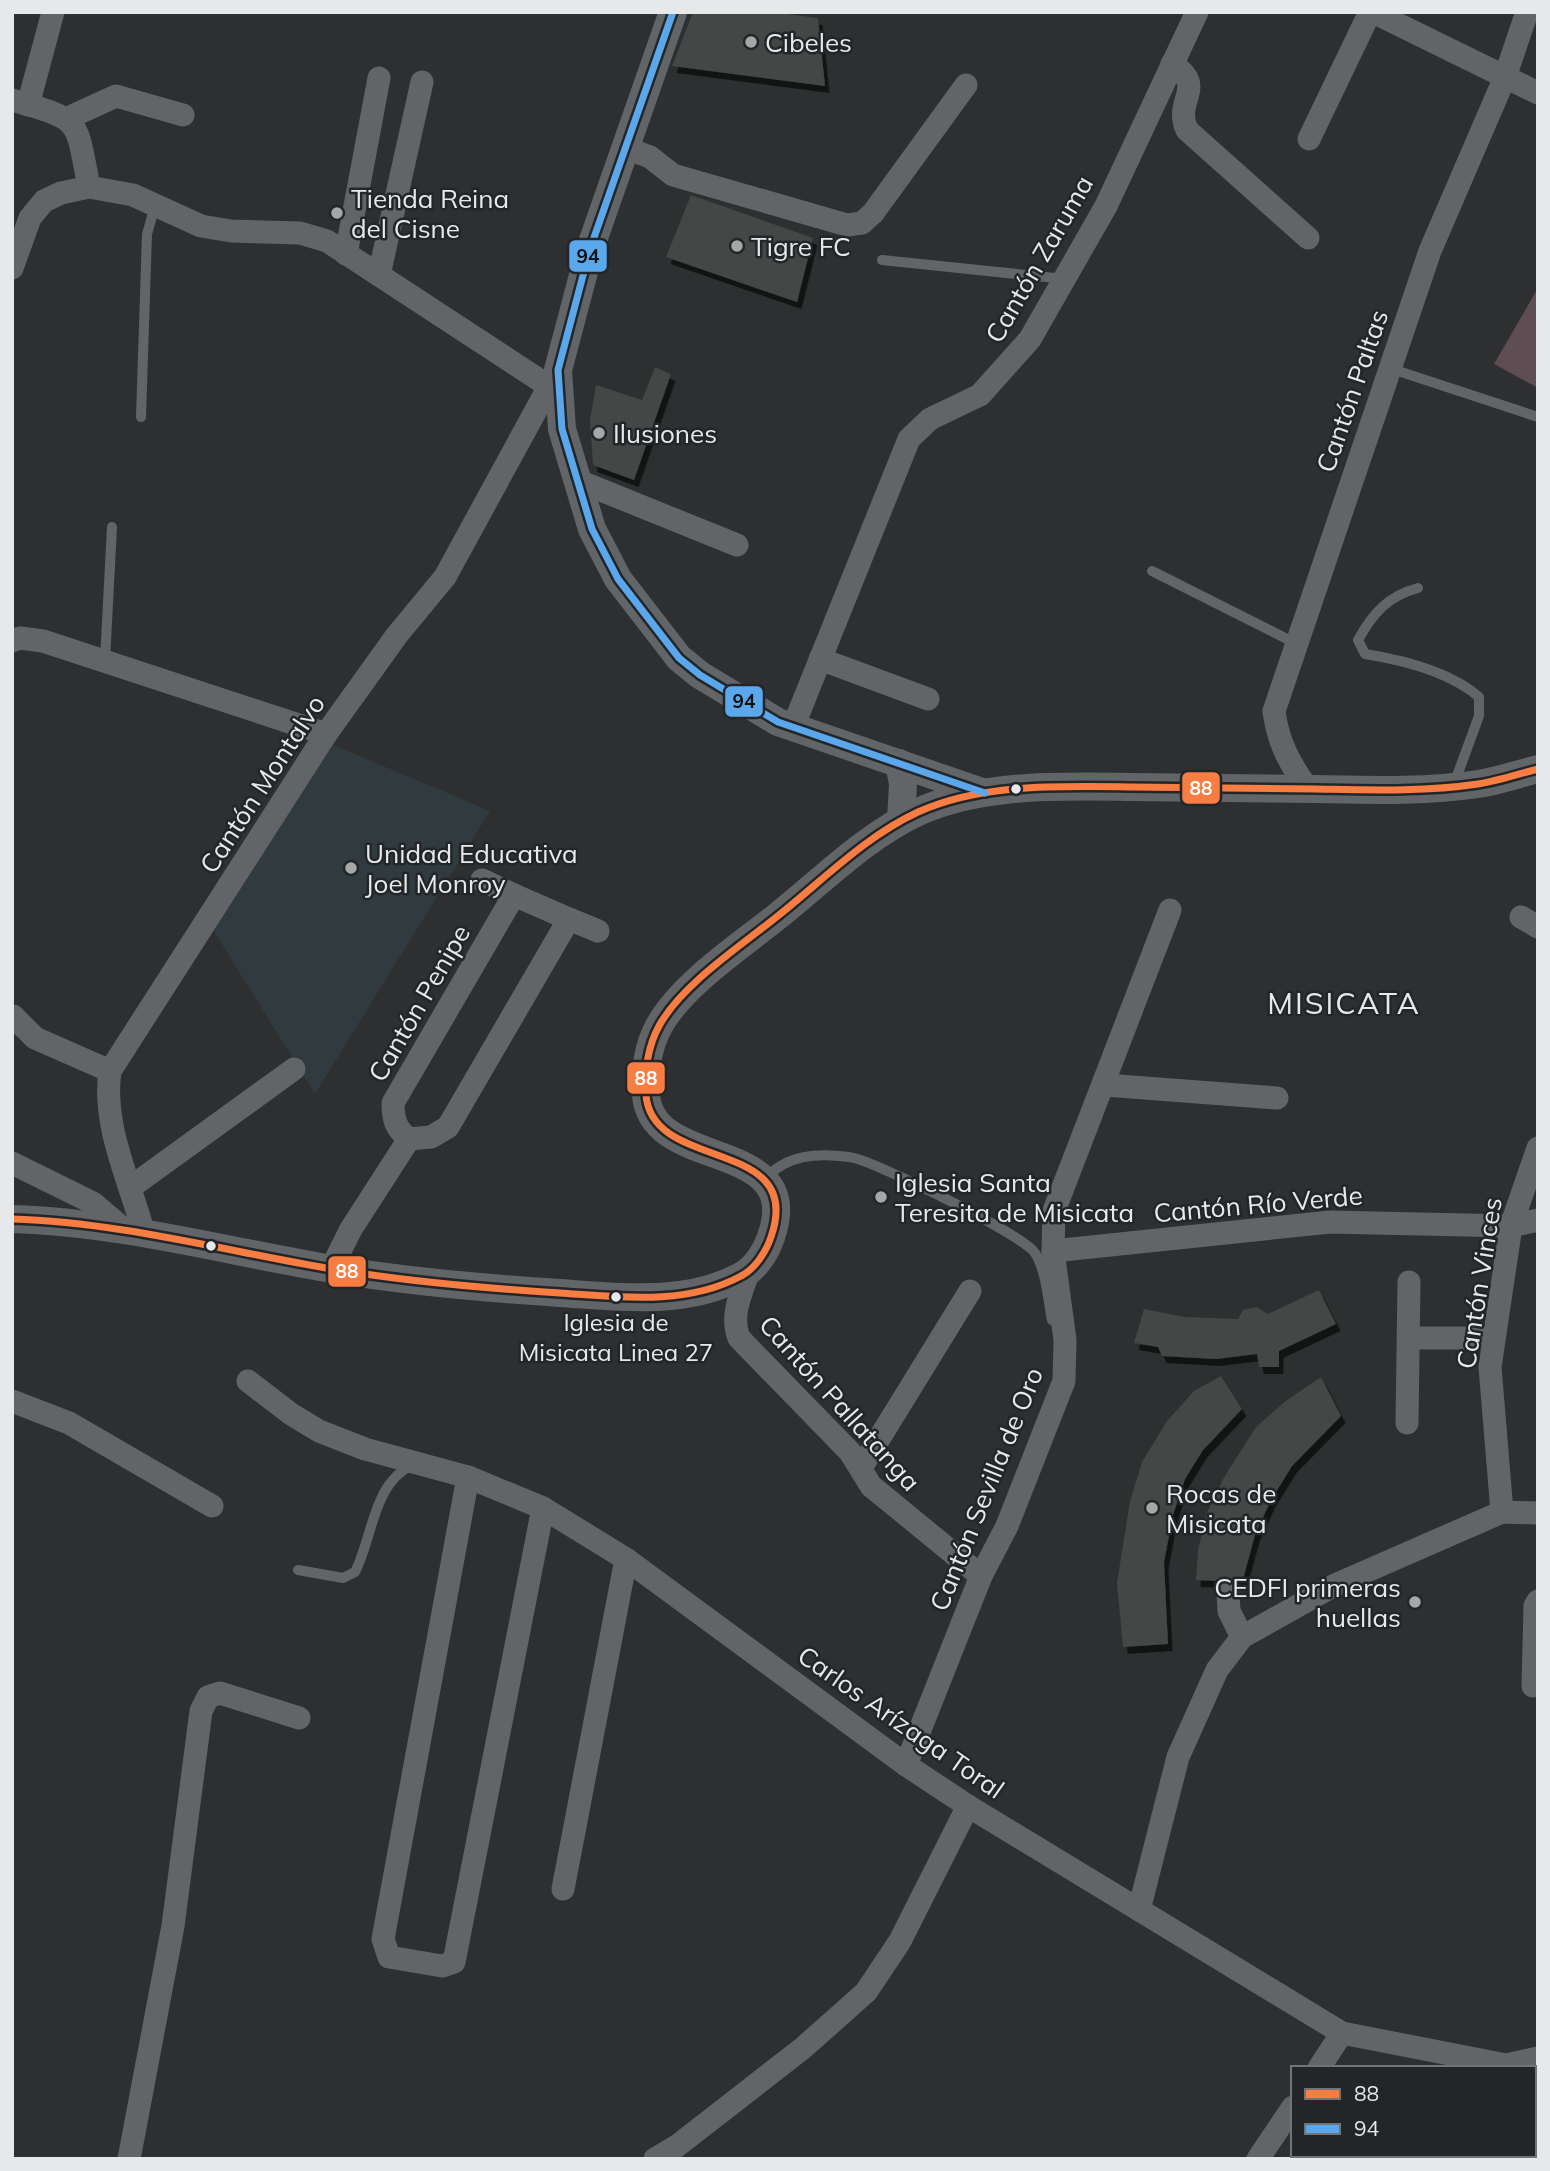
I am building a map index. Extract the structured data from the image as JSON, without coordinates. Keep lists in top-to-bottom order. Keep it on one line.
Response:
{"streets":{"street":["Cantón Zaruma","Cantón Paltas","Cantón Montalvo","Cantón Penipe","Cantón Río Verde","Cantón Vinces","Cantón Pallatanga","Cantón Sevilla de Oro","Carlos Arízaga Toral"]},"crossings":[["Cantón Río Verde","Cantón Vinces"],["Cantón Río Verde","Cantón Sevilla de Oro"],["Cantón Pallatanga","Cantón Sevilla de Oro"],["Cantón Sevilla de Oro","Carlos Arízaga Toral"]],"districts":["MISICATA"],"places":["Cibeles","Tienda Reina del Cisne","Tigre FC","Ilusiones","Unidad Educativa Joel Monroy","Iglesia Santa Teresita de Misicata","Iglesia de Misicata Linea 27","Rocas de Misicata","CEDFI primeras huellas"],"lines":["transit line 94","transit line 88"],"legend":["88","94"]}
